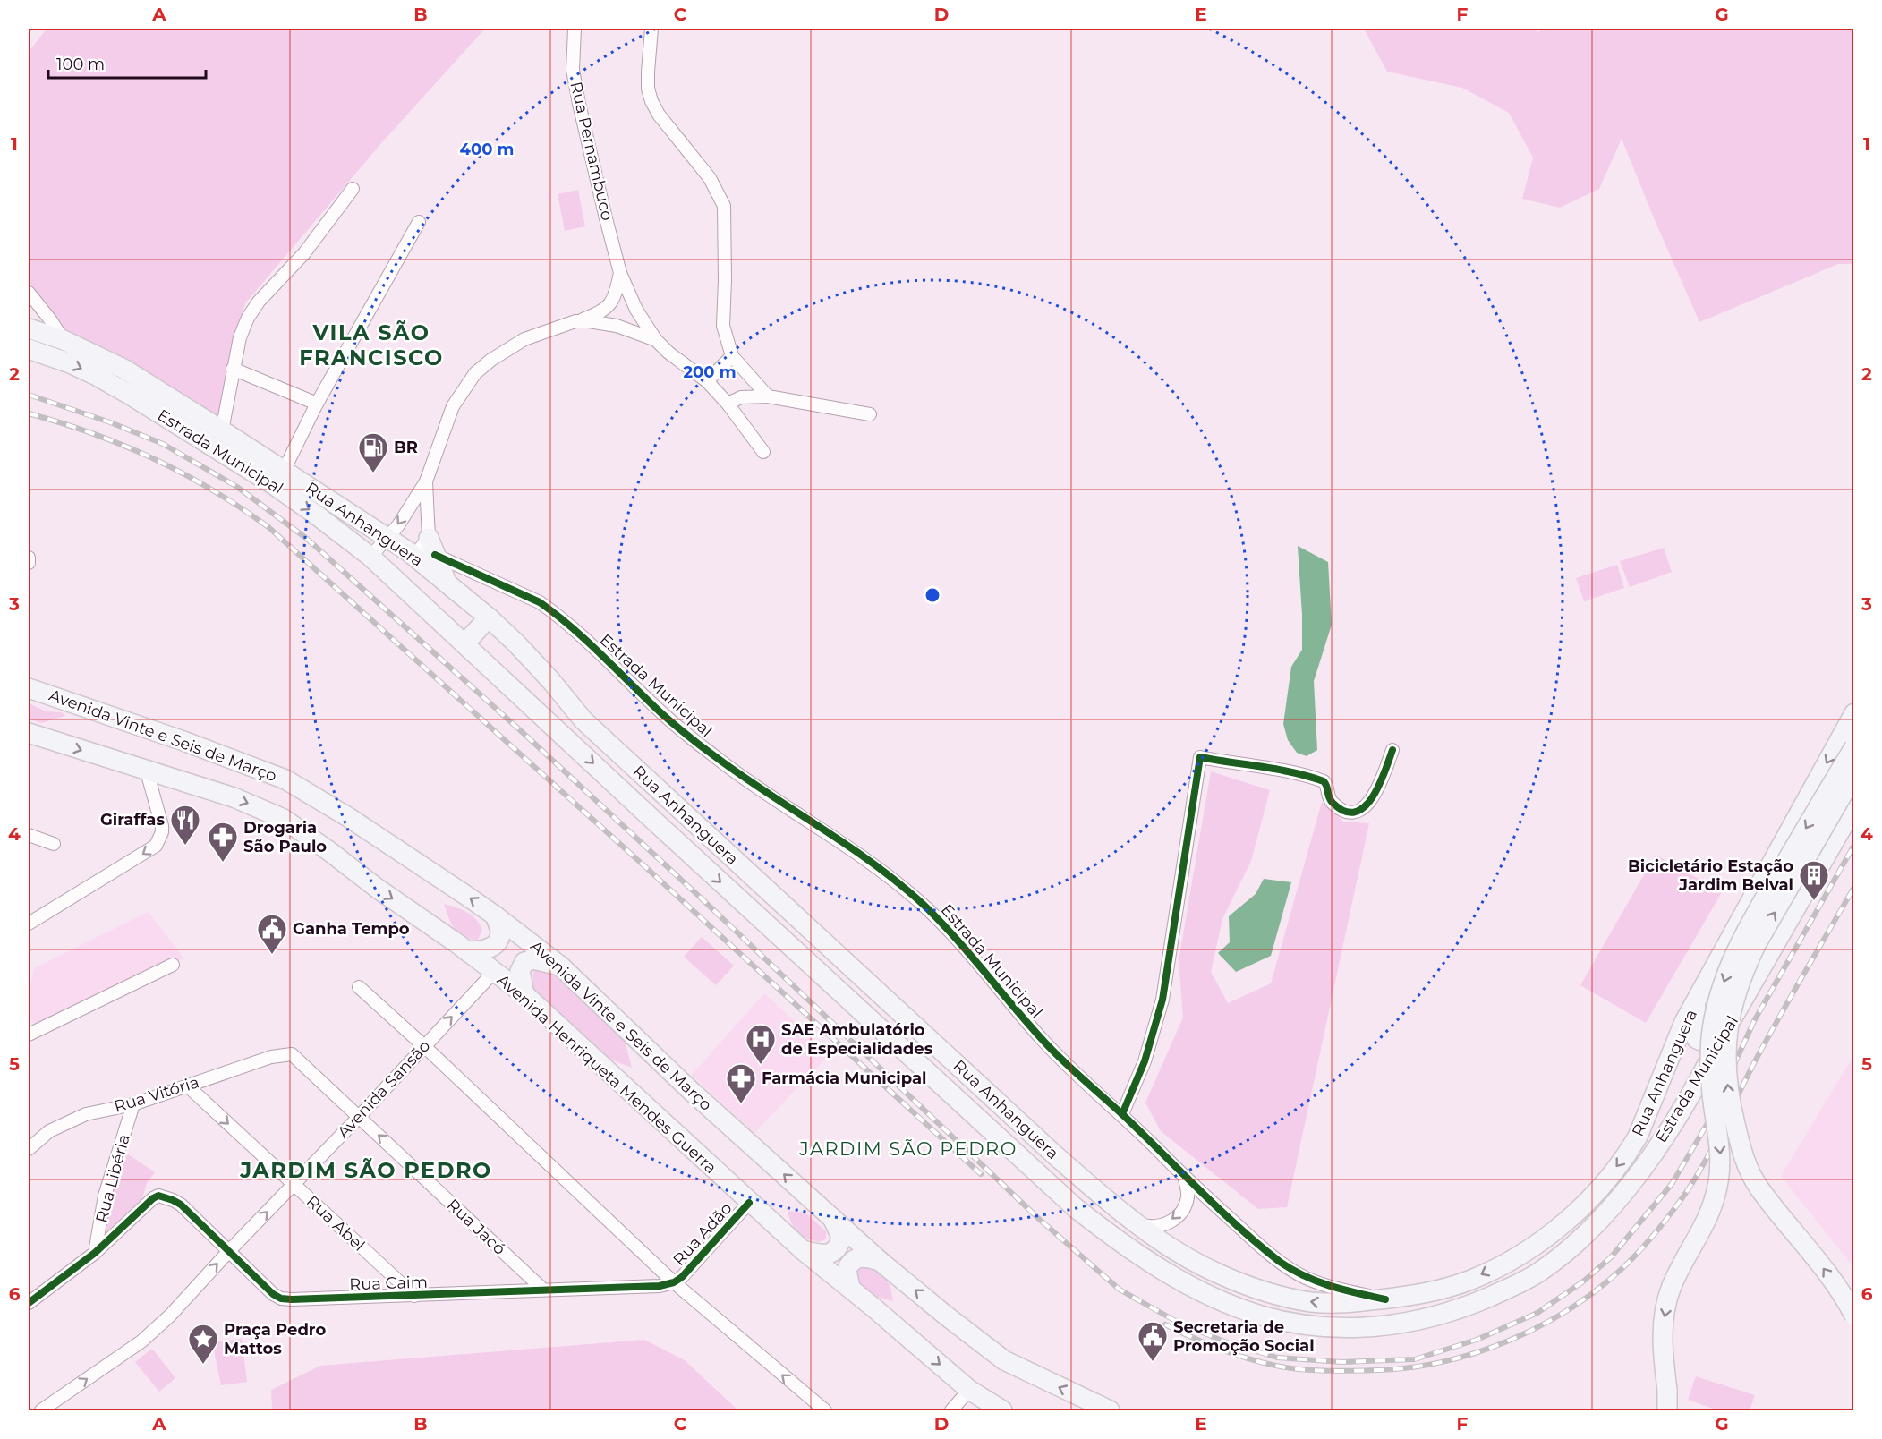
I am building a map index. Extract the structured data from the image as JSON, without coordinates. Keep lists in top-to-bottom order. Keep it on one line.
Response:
{"streets":{"main road":["Estrada Municipal","Rua Anhanguera","Avenida Vinte e Seis de Março","Avenida Henriqueta Mendes Guerra"],"street":["Rua Pernambuco","Avenida Sansão","Rua Vitória","Rua Libéria","Rua Abel","Rua Jacó","Rua Adão","Rua Caim"]},"crossings":[["Estrada Municipal","Rua Anhanguera"],["Avenida Henriqueta Mendes Guerra","Avenida Sansão"],["Avenida Henriqueta Mendes Guerra","Rua Adão"],["Avenida Sansão","Rua Abel"],["Avenida Sansão","Rua Jacó"],["Avenida Sansão","Rua Caim"],["Rua Vitória","Rua Libéria"],["Rua Vitória","Rua Abel"],["Rua Vitória","Rua Jacó"],["Rua Libéria","Rua Caim"],["Rua Abel","Rua Caim"],["Rua Jacó","Rua Caim"],["Rua Adão","Rua Caim"]],"one_way":["Estrada Municipal","Rua Anhanguera","Avenida Vinte e Seis de Março","Avenida Henriqueta Mendes Guerra","Avenida Sansão","Rua Abel"],"districts":["VILA SÃO FRANCISCO","JARDIM SÃO PEDRO","JARDIM SÃO PEDRO"],"places":{"fuel station":["BR"],"restaurant":["Giraffas"],"pharmacy":["Drogaria São Paulo","Farmácia Municipal"],"building":["Bicicletário Estação Jardim Belval"],"public building":["Ganha Tempo","Secretaria de Promoção Social"],"hospital":["SAE Ambulatório de Especialidades"],"place":["Praça Pedro Mattos"]},"scale_bar":"100 m","grid":{"columns":["A","B","C","D","E","F","G"],"rows":["1","2","3","4","5","6"]},"rings":["400 m","200 m"]}
